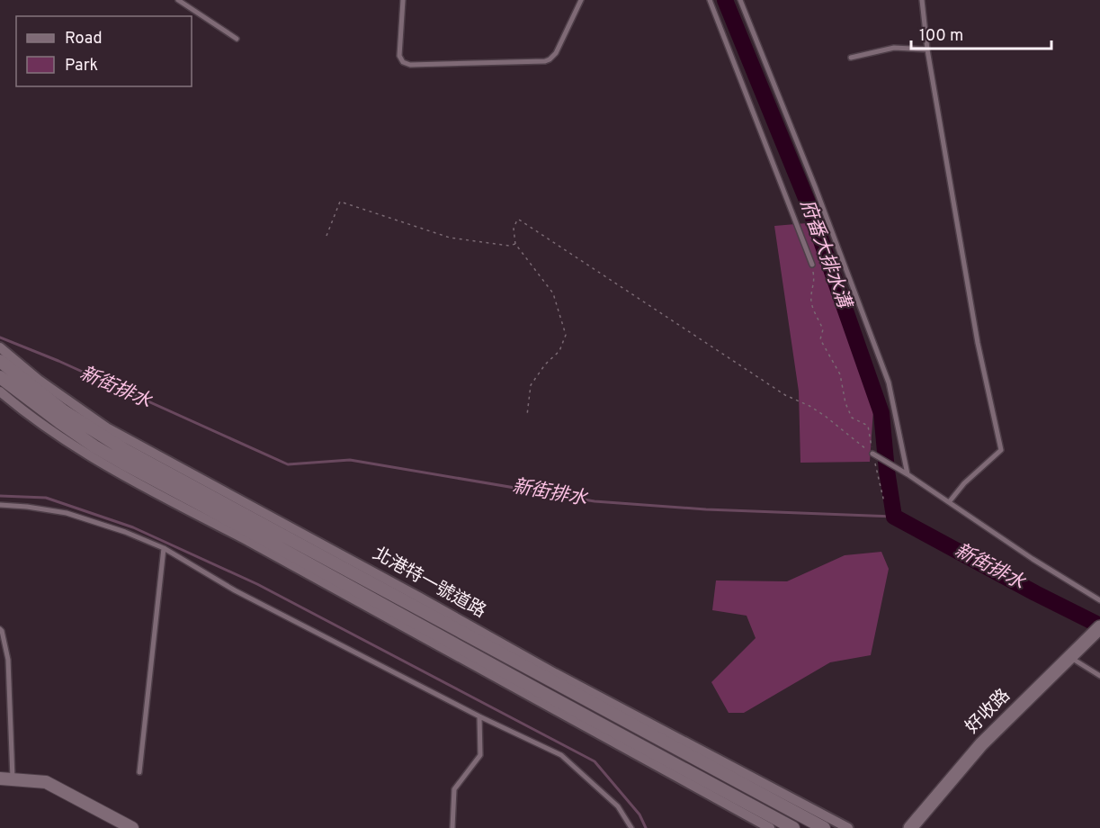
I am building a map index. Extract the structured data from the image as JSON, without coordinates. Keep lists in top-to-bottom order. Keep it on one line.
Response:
{"streets":{"main road":["好收路"],"street":["北港特一號道路"]},"water":["府番大排水溝","新街排水"],"legend":["Road","Park"],"scale_bar":"100 m"}
